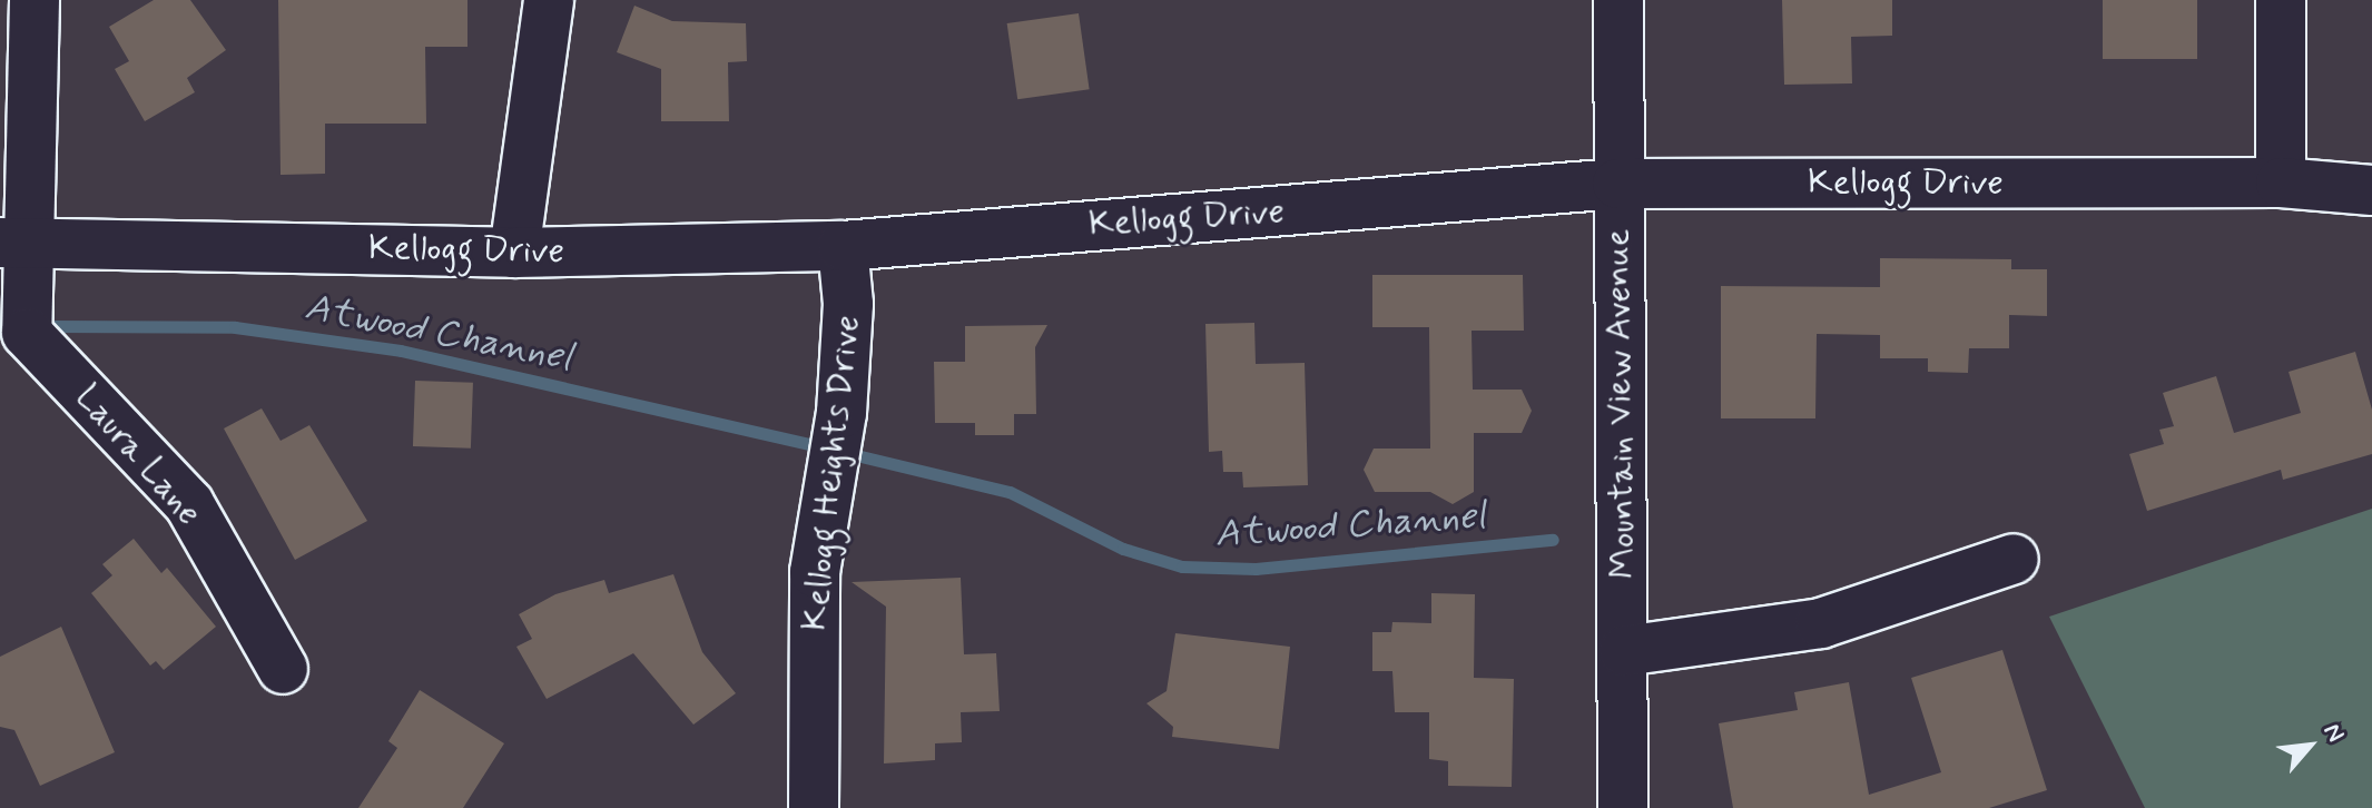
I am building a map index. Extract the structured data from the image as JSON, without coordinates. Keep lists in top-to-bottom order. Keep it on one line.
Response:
{"streets":{"street":["Kellogg Drive","Mountain View Avenue","Laura Lane","Kellogg Heights Drive"]},"crossings":[["Kellogg Drive","Mountain View Avenue"],["Kellogg Drive","Laura Lane"],["Kellogg Drive","Kellogg Heights Drive"]],"water":["Atwood Channel"],"north":"top right"}
